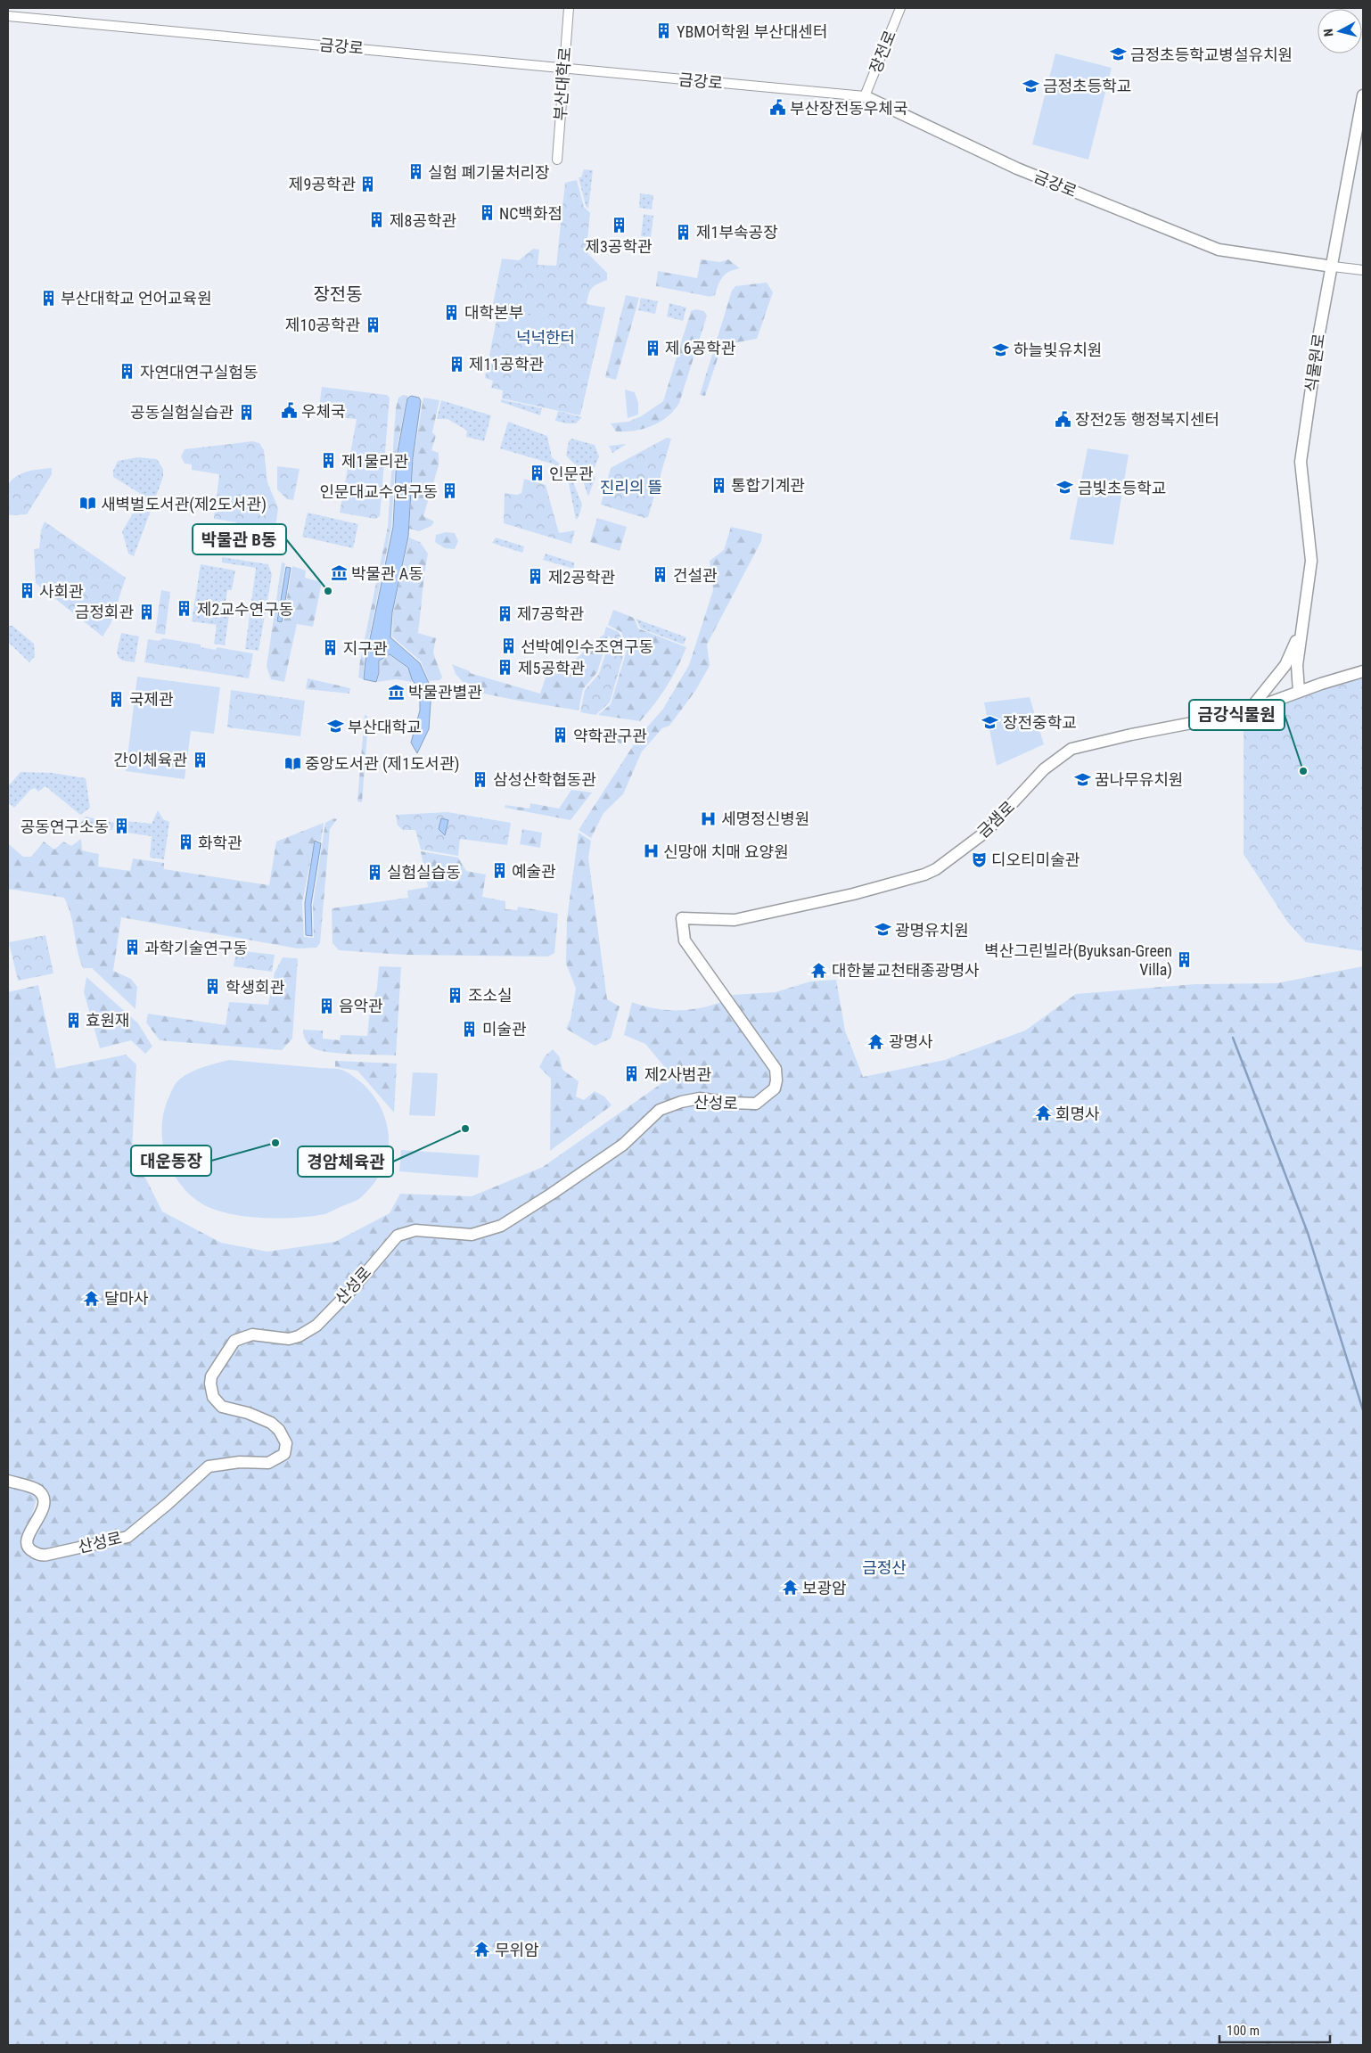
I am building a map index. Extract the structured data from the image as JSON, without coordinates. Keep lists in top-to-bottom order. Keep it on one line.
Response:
{"streets":{"main road":["금강로","식물원로","금샘로","산성로"],"street":["장전로","부산대학로"]},"crossings":[["금강로","장전로"],["금강로","부산대학로"],["금강로","식물원로"],["식물원로","금샘로"],["금샘로","산성로"]],"districts":["장전동"],"parks":["넉넉한터","진리의 뜰","금정산"],"places":{"building":["YBM어학원 부산대센터","실험 폐기물처리장","제9공학관","NC백화점","제8공학관","제3공학관","제1부속공장","부산대학교 언어교육원","대학본부","제10공학관","제 6공학관","제11공학관","자연대연구실험동","공동실험실습관","제1물리관","인문관","통합기계관","인문대교수연구동","건설관","제2공학관","사회관","제2교수연구동","금정회관","제7공학관","선박예인수조연구동","지구관","제5공학관","국제관","약학관구관","간이체육관","삼성산학협동관","공동연구소동","화학관","예술관","실험실습동","과학기술연구동","벽산그린빌라(Byuksan-Green Villa)","학생회관","조소실","음악관","효원재","미술관","제2사범관"],"school or university":["금정초등학교병설유치원","금정초등학교","하늘빛유치원","금빛초등학교","장전중학교","부산대학교","꿈나무유치원","광명유치원"],"public building":["부산장전동우체국","우체국","장전2동 행정복지센터"],"library":["새벽벌도서관(제2도서관)","중앙도서관 (제1도서관)"],"museum":["박물관 A동","박물관별관"],"other":["박물관 B동","금강식물원","경암체육관","대운동장"],"hospital":["세명정신병원","신망애 치매 요양원"],"theatre":["디오티미술관"],"temple":["대한불교천태종광명사","광명사","회명사","달마사","보광암","무위암"]},"scale_bar":"100 m","north":"left"}
